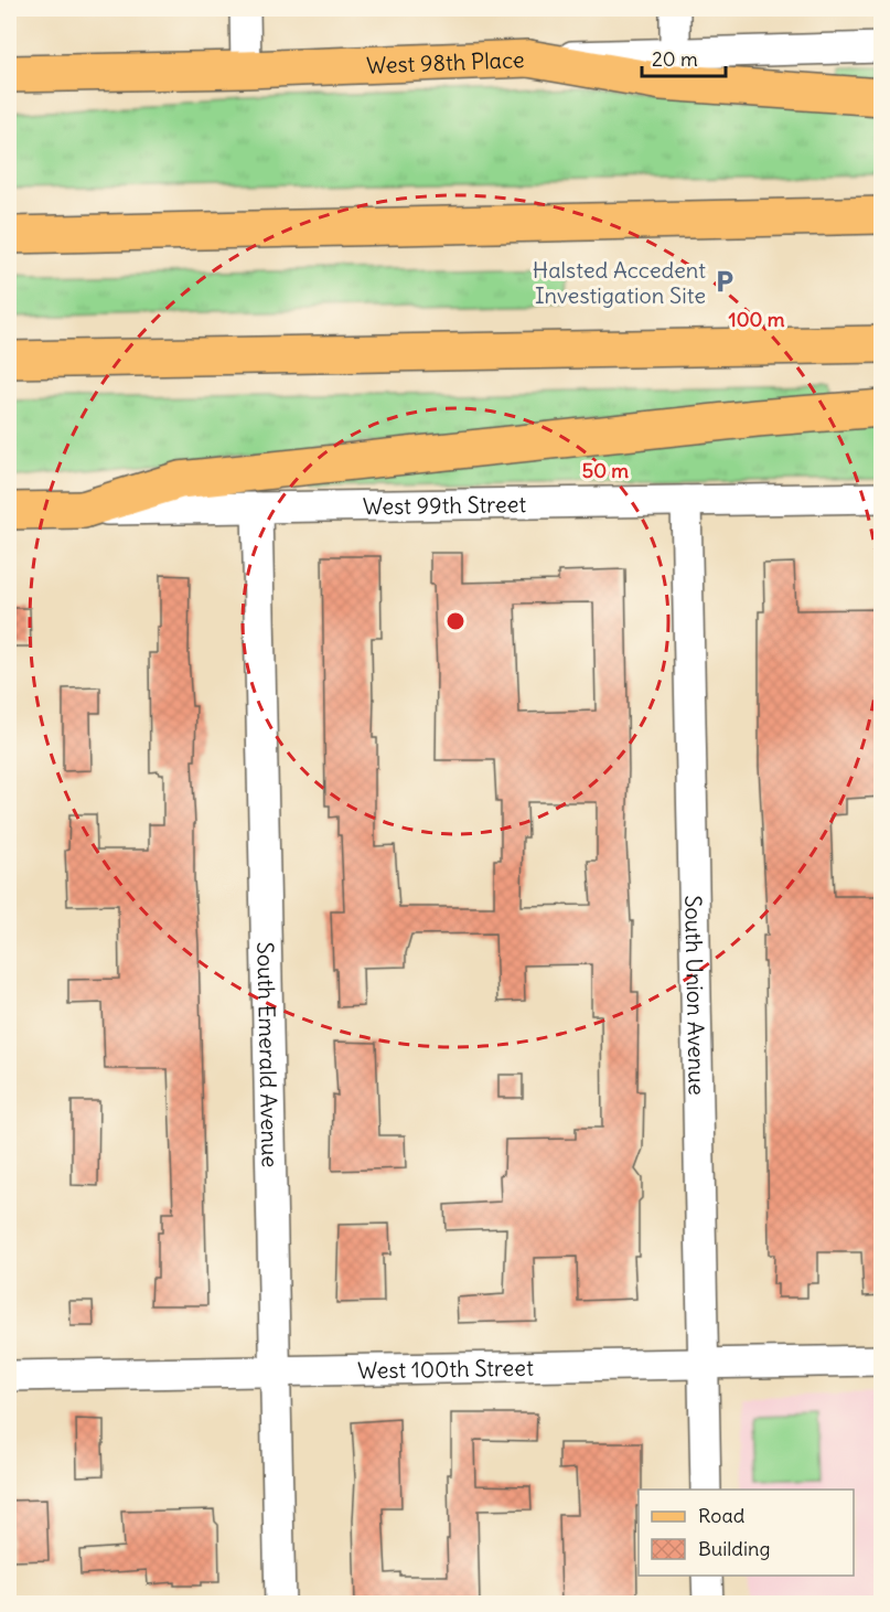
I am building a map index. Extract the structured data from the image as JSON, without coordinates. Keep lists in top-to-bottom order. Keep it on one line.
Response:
{"streets":{"main road":["West 98th Place","West 99th Street"],"street":["South Union Avenue","South Emerald Avenue","West 100th Street"]},"crossings":[["West 99th Street","South Union Avenue"],["West 99th Street","South Emerald Avenue"],["South Union Avenue","West 100th Street"],["South Emerald Avenue","West 100th Street"]],"places":{"parking":["Halsted Accedent Investigation Site"]},"legend":["Road","Building"],"scale_bar":"20 m","rings":["100 m","50 m"]}
